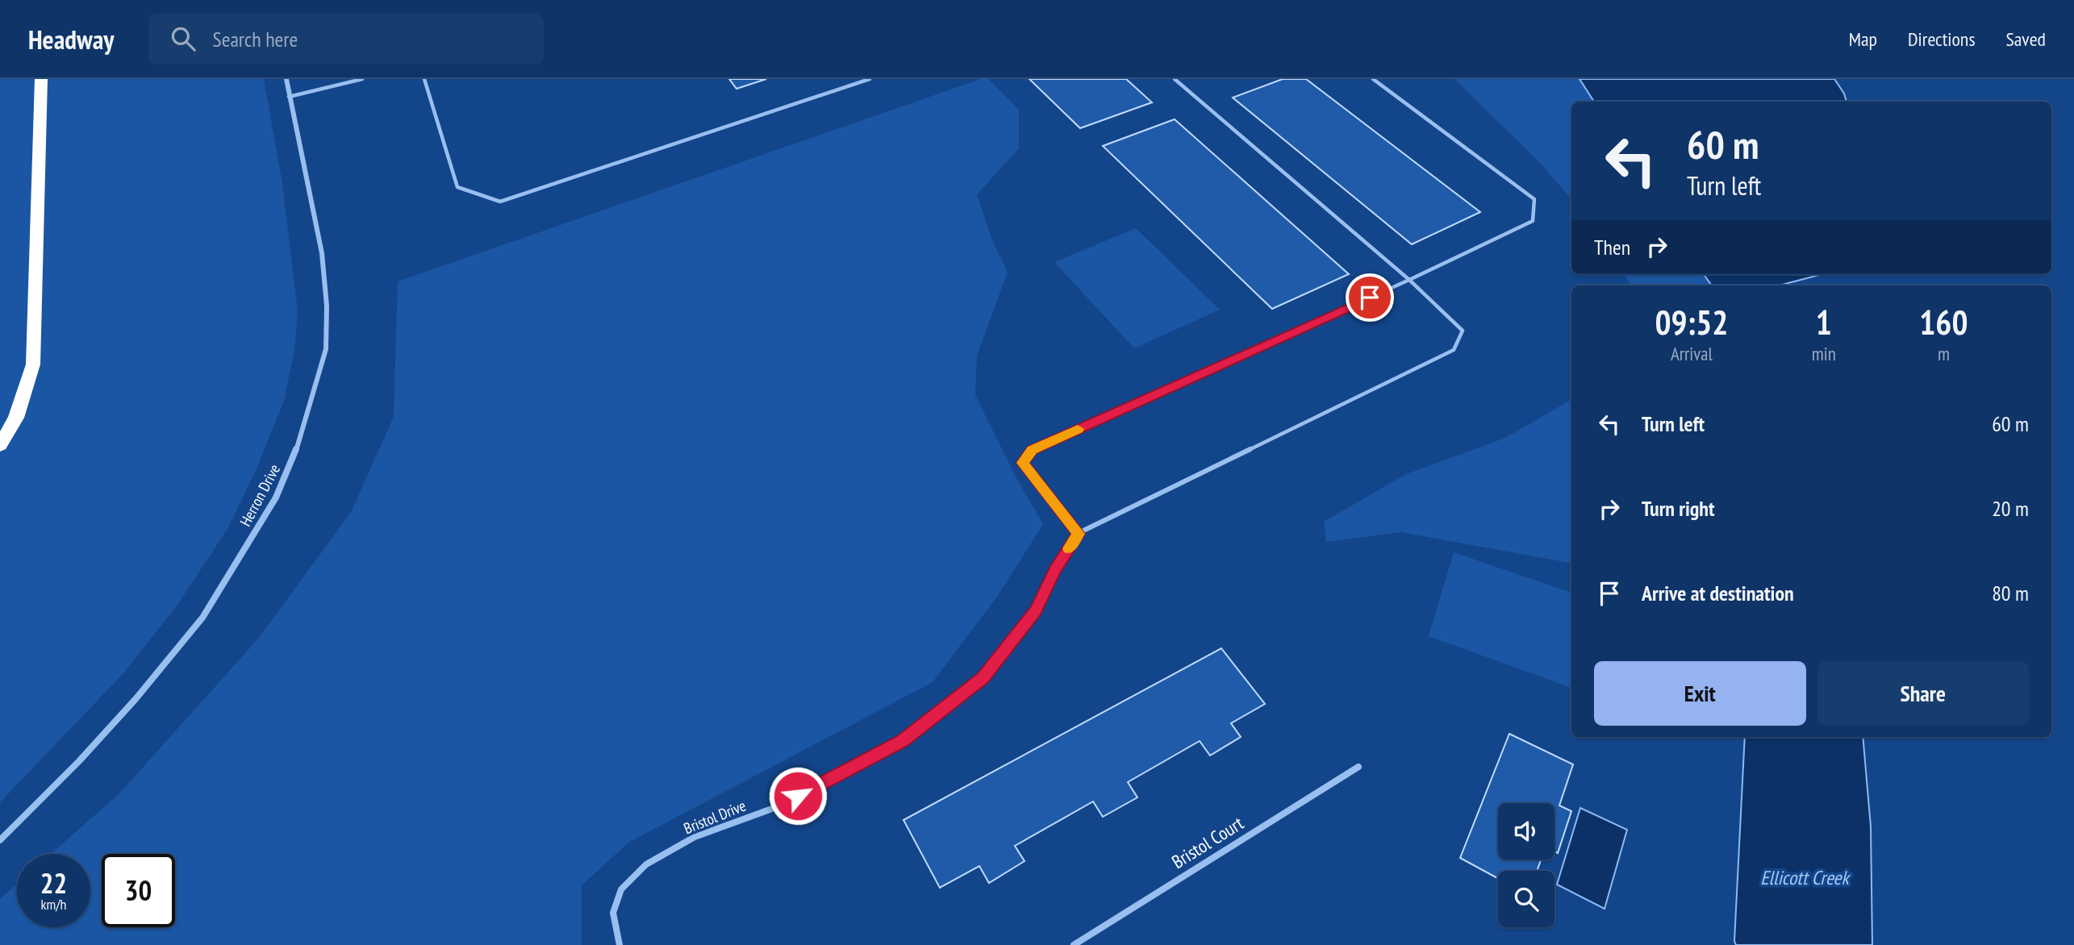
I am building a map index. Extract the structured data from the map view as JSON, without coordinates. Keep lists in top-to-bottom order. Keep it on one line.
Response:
{"streets":{"street":["Herron Drive","Bristol Drive","Bristol Court"]},"water":["Ellicott Creek"],"page":{"header":"Headway","search":"Search here","nav":["Map","Directions","Saved"],"turn":["60 m","Turn left"],"then":"Then","eta":["09:52","Arrival","1","min","160","m"],"list":[{"name":"Turn left","value":"60 m"},{"name":"Turn right","value":"20 m"},{"name":"Arrive at destination","value":"80 m"}],"buttons":["Exit","Share"],"speed":"22 km/h","limit":"30"}}
